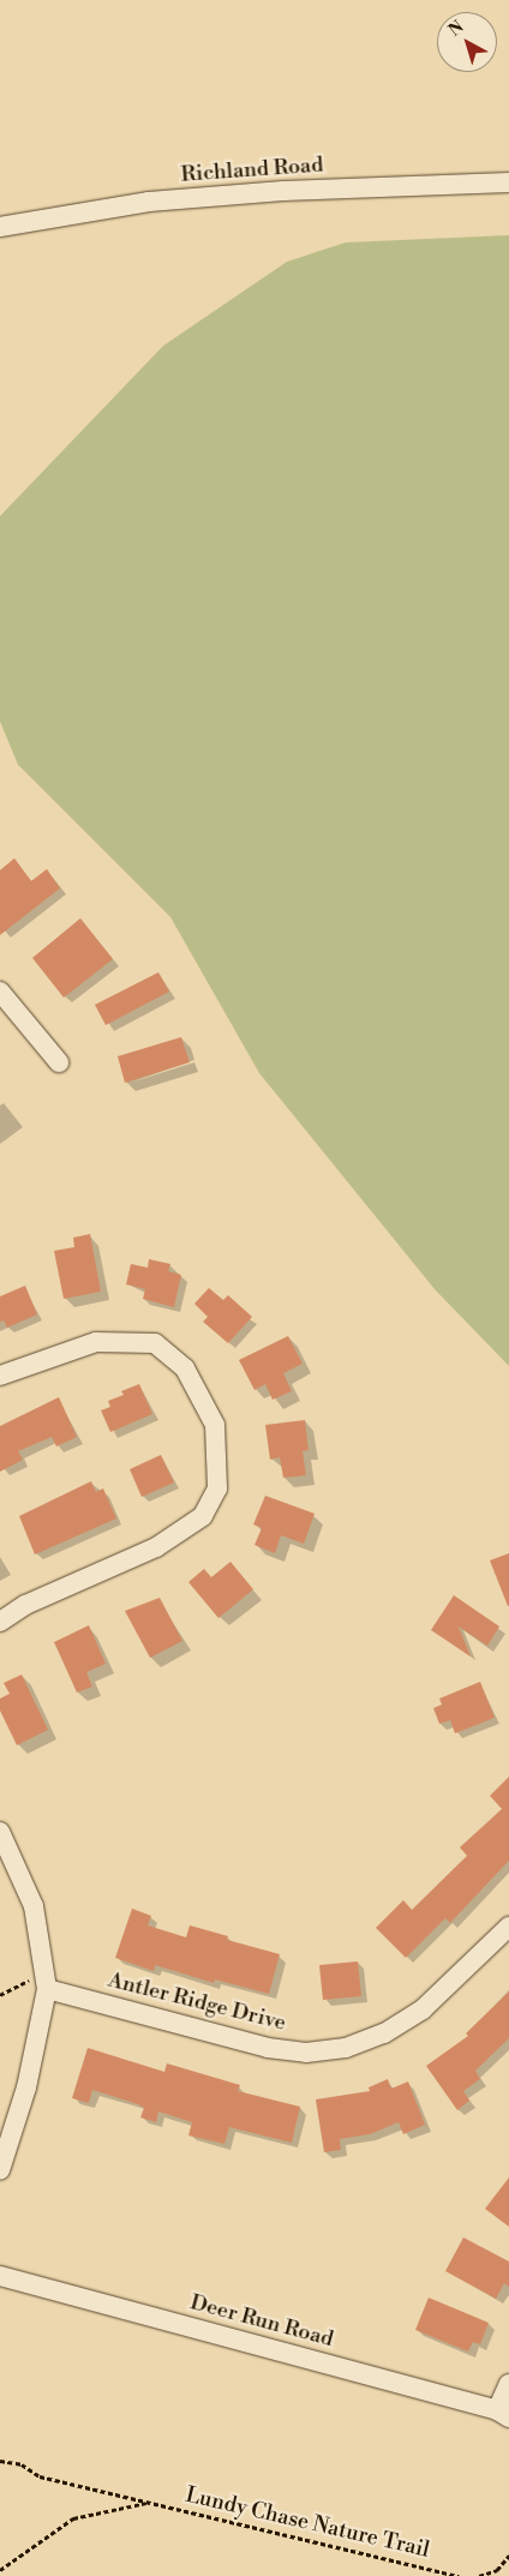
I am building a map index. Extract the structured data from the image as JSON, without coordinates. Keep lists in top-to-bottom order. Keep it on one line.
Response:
{"streets":{"street":["Richland Road","Antler Ridge Drive","Deer Run Road"],"path":["Lundy Chase Nature Trail"]},"north":"top left"}
